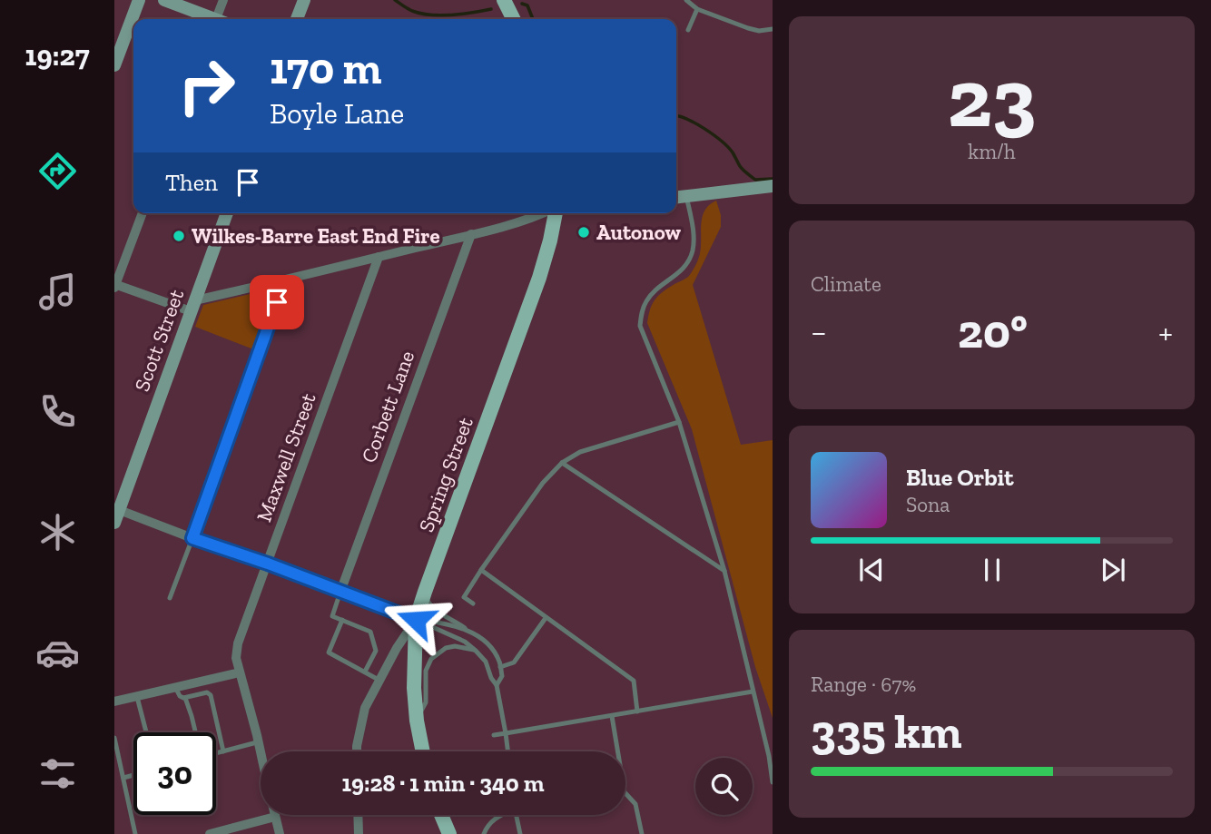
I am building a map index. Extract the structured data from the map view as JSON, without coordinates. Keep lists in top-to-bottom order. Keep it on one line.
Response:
{"streets":{"main road":["Spring Street"],"street":["Scott Street","Corbett Lane","Maxwell Street"]},"places":["Autonow","Wilkes-Barre East End Fire"],"page":{"tabs":"19:27","tile":[["23","km/h"],"Climate",["Range · 67%","335 km"]],"turn":["170 m","Boyle Lane"],"then":"Then","heat":["−","20°","+"],"song":["Blue Orbit","Sona"],"limit":"30","trip":"19:28 · 1 min · 340 m"}}
